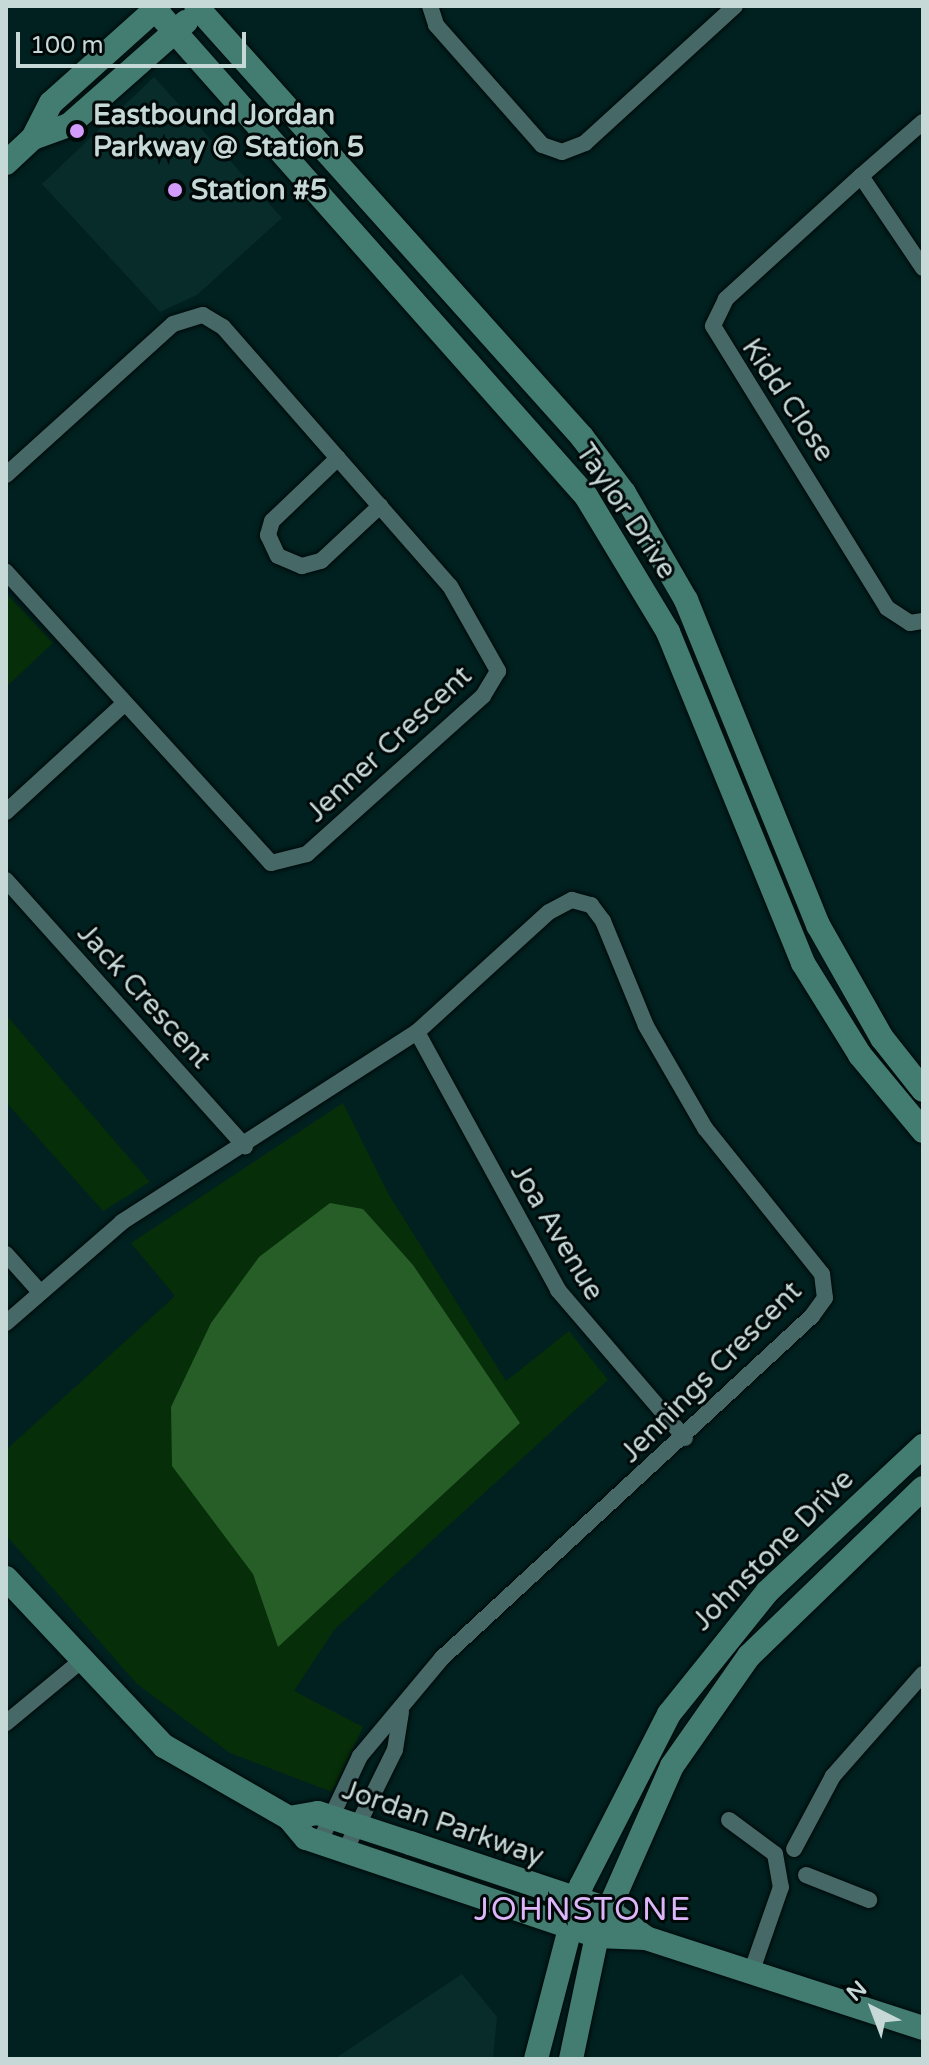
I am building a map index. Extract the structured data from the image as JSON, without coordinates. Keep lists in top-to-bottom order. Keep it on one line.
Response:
{"streets":{"main road":["Taylor Drive","Johnstone Drive","Jordan Parkway"],"street":["Kidd Close","Jenner Crescent","Jack Crescent","Joa Avenue","Jennings Crescent"]},"crossings":[["Jack Crescent","Jennings Crescent"],["Joa Avenue","Jennings Crescent"],["Jennings Crescent","Jordan Parkway"],["Johnstone Drive","Jordan Parkway"]],"districts":["JOHNSTONE"],"places":["Eastbound Jordan Parkway @ Station 5","Station #5"],"scale_bar":"100 m","north":"top left"}
